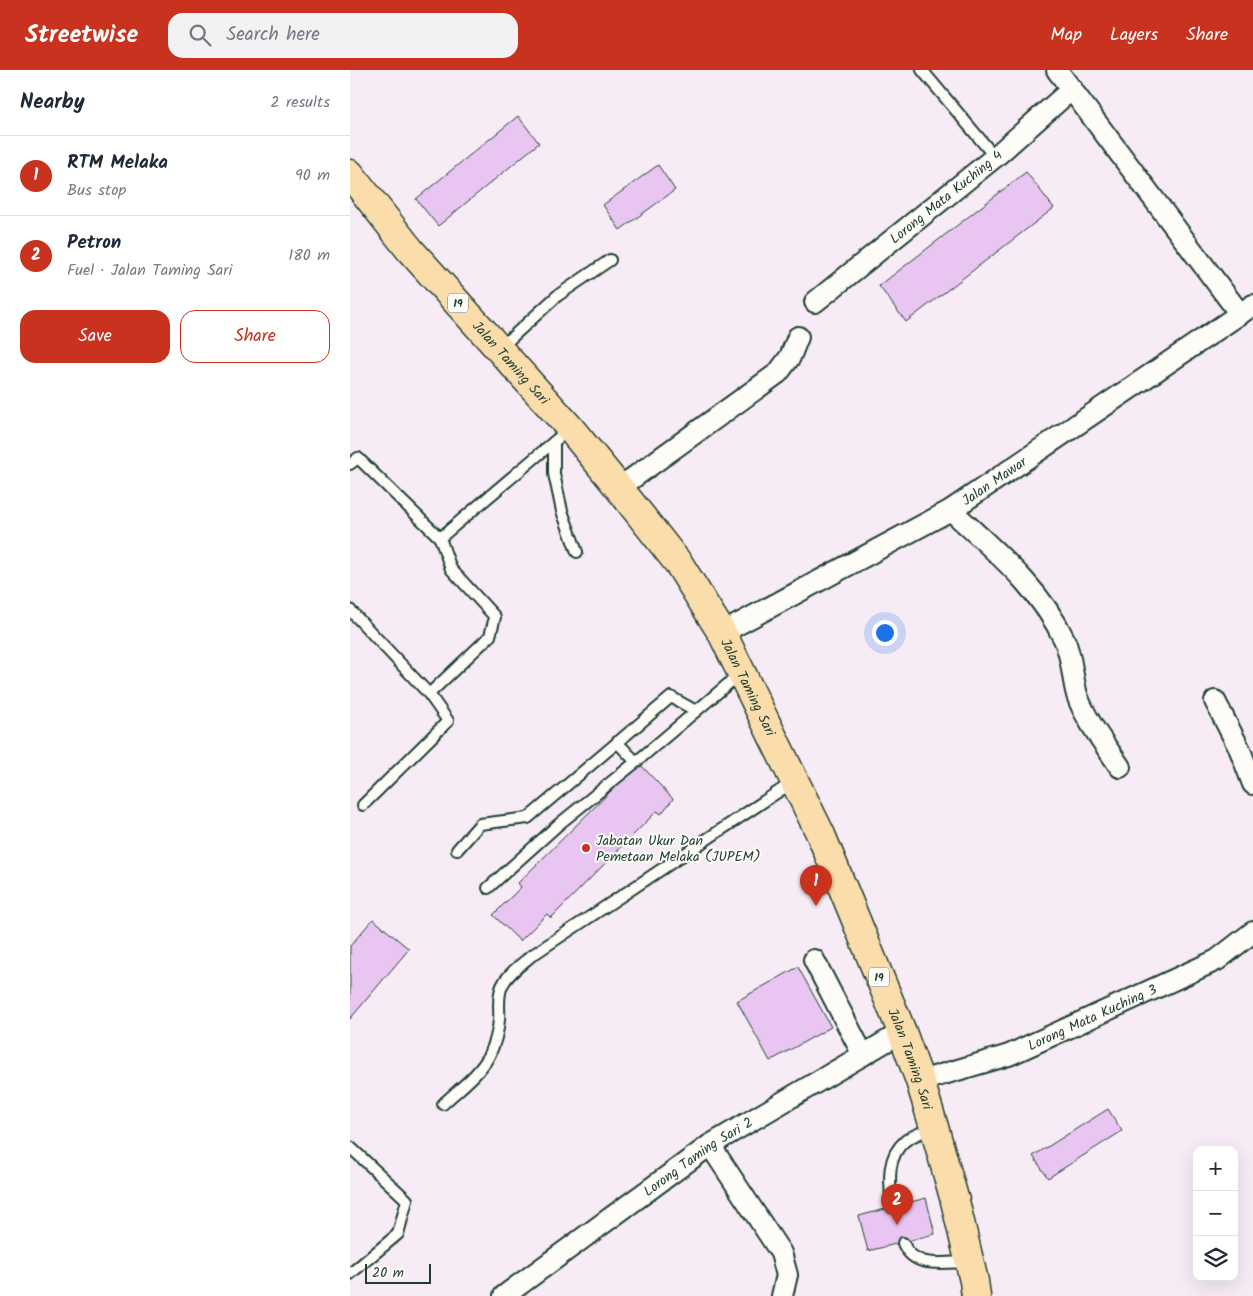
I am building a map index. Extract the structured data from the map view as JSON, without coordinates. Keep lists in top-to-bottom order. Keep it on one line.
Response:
{"streets":{"main road":["19","Jalan Taming Sari"],"street":["Lorong Mata Kuching 4","Jalan Mawar","Lorong Mata Kuching 3","Lorong Taming Sari 2"]},"crossings":[["Jalan Taming Sari","Jalan Mawar"],["Jalan Taming Sari","Lorong Mata Kuching 3"],["Jalan Taming Sari","Lorong Taming Sari 2"]],"places":["Jabatan Ukur Dan Pemetaan Melaka (JUPEM)"],"scale_bar":"20 m","page":{"header":"Streetwise","search":"Search here","nav":["Map","Layers","Share"],"heading":["Nearby","2 results"],"list":[{"mark":"1","name":"RTM Melaka","note":"Bus stop","value":"90 m"},{"mark":"2","name":"Petron","note":"Fuel · Jalan Taming Sari","value":"180 m"}],"buttons":["Save","Share"],"pins":["1","2"],"map_buttons":["+","−"],"scale":"20 m"}}
